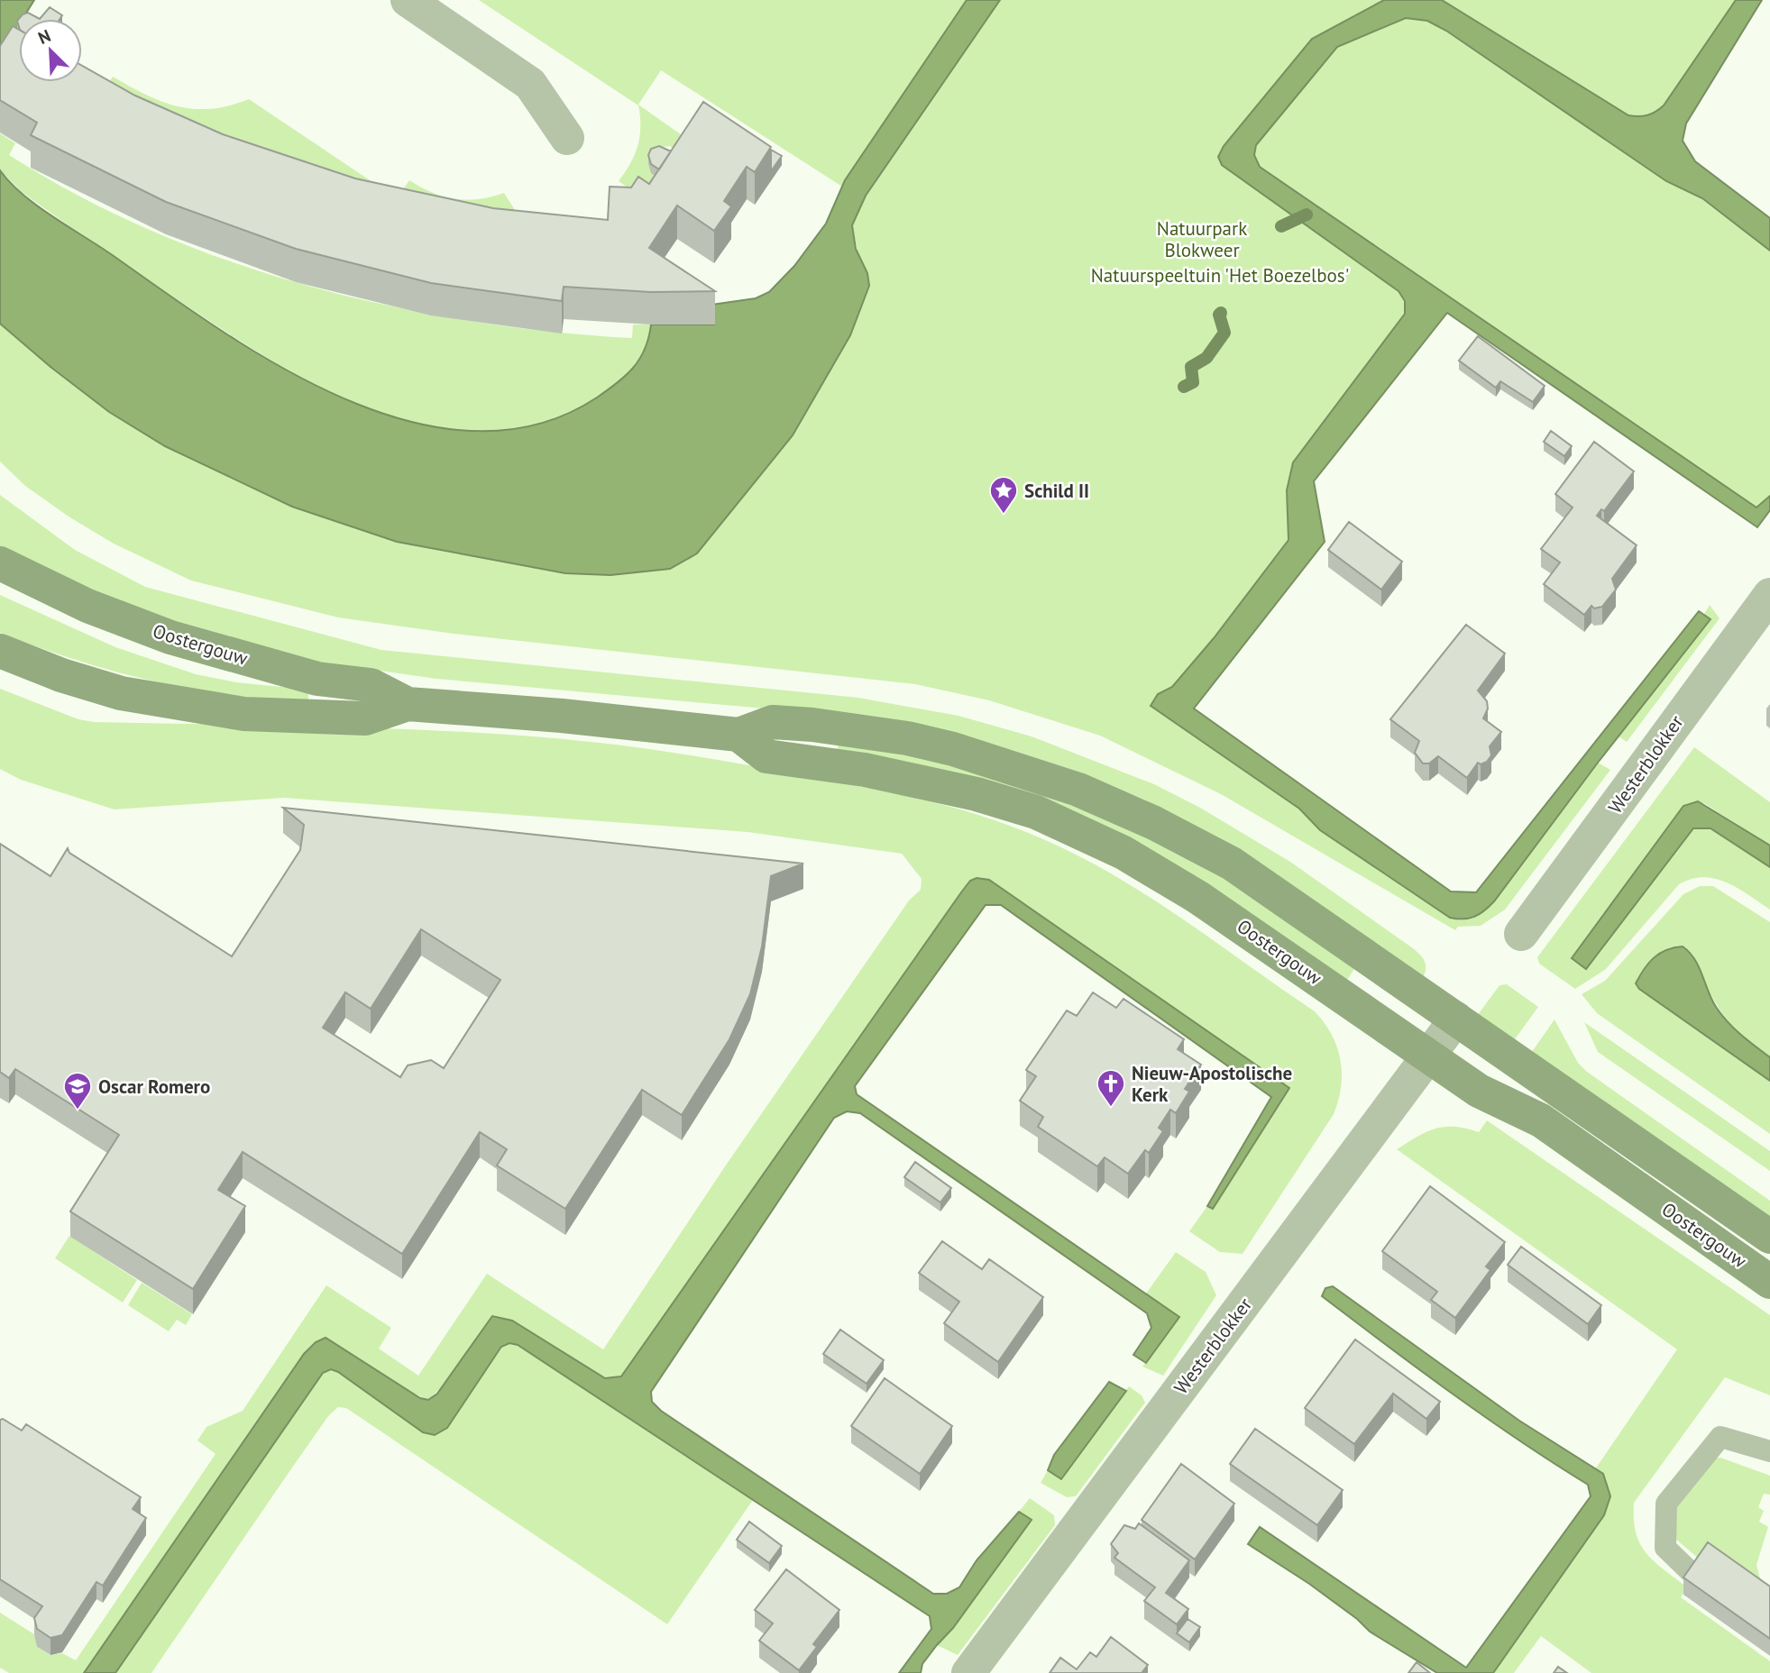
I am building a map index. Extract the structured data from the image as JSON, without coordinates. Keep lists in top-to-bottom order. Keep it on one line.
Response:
{"streets":{"main road":["Oostergouw"],"street":["Westerblokker"]},"crossings":[["Oostergouw","Westerblokker"]],"parks":["Natuurpark Blokweer","Natuurspeeltuin 'Het Boezelbos'"],"places":{"place":["Schild II"],"church":["Nieuw-Apostolische Kerk"],"school or university":["Oscar Romero"]},"north":"top left"}
